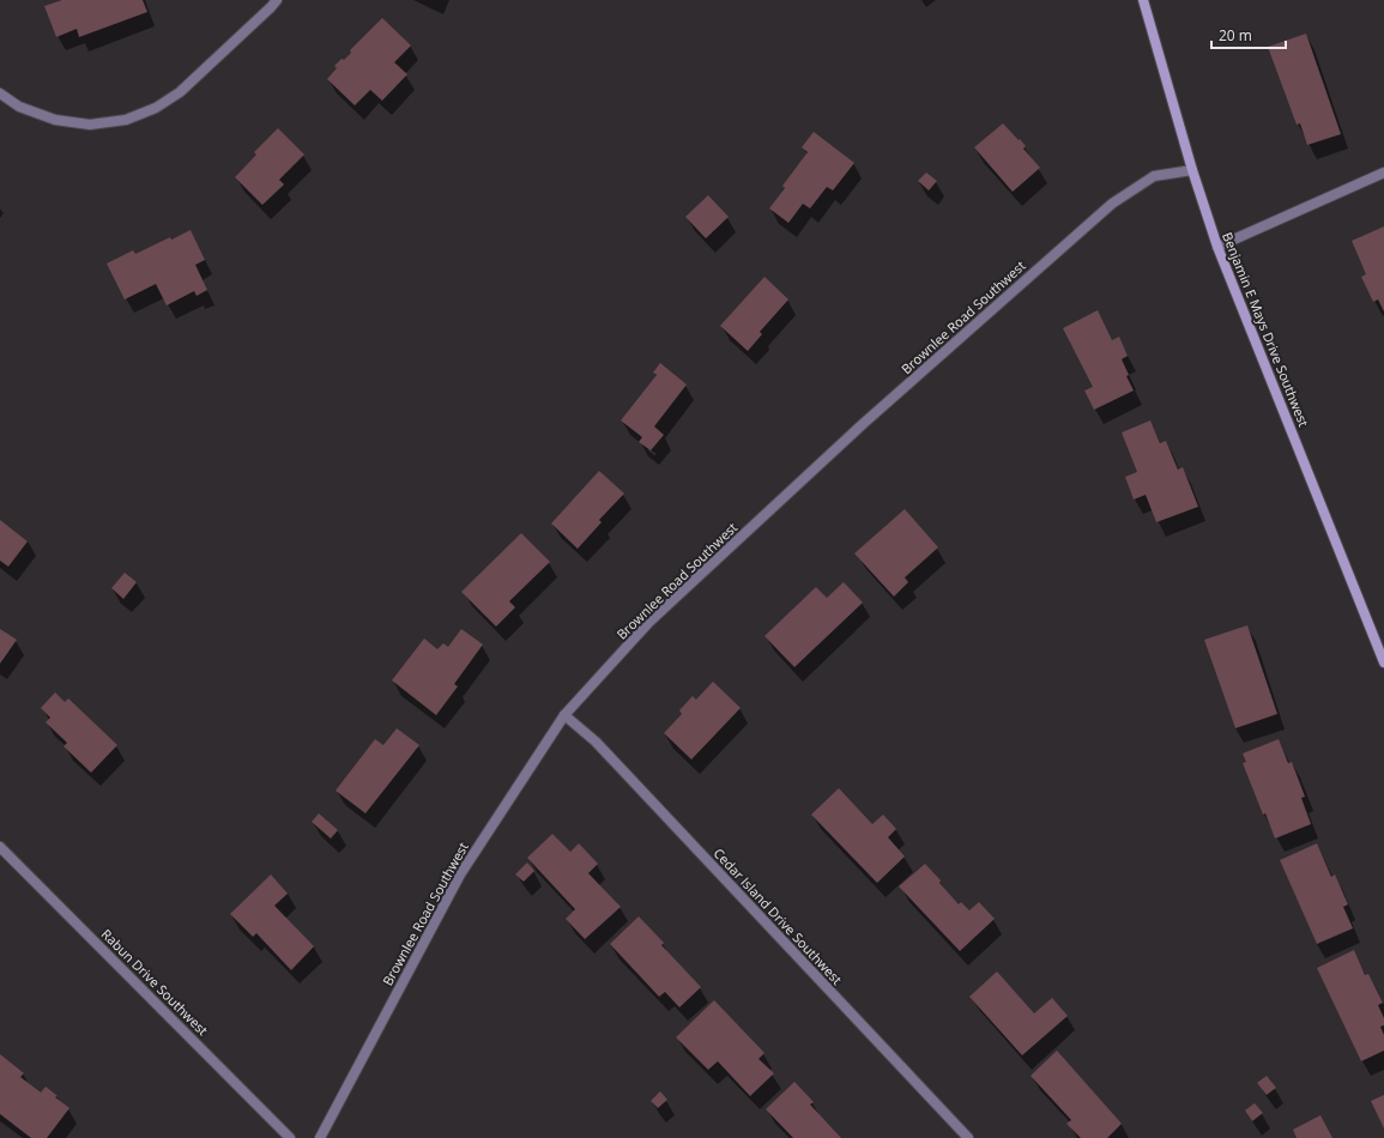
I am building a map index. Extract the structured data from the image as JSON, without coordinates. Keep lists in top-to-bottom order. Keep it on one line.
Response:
{"streets":{"street":["Brownlee Road Southwest","Benjamin E Mays Drive Southwest","Cedar Island Drive Southwest","Rabun Drive Southwest"]},"crossings":[["Brownlee Road Southwest","Benjamin E Mays Drive Southwest"],["Brownlee Road Southwest","Cedar Island Drive Southwest"]],"scale_bar":"20 m"}
